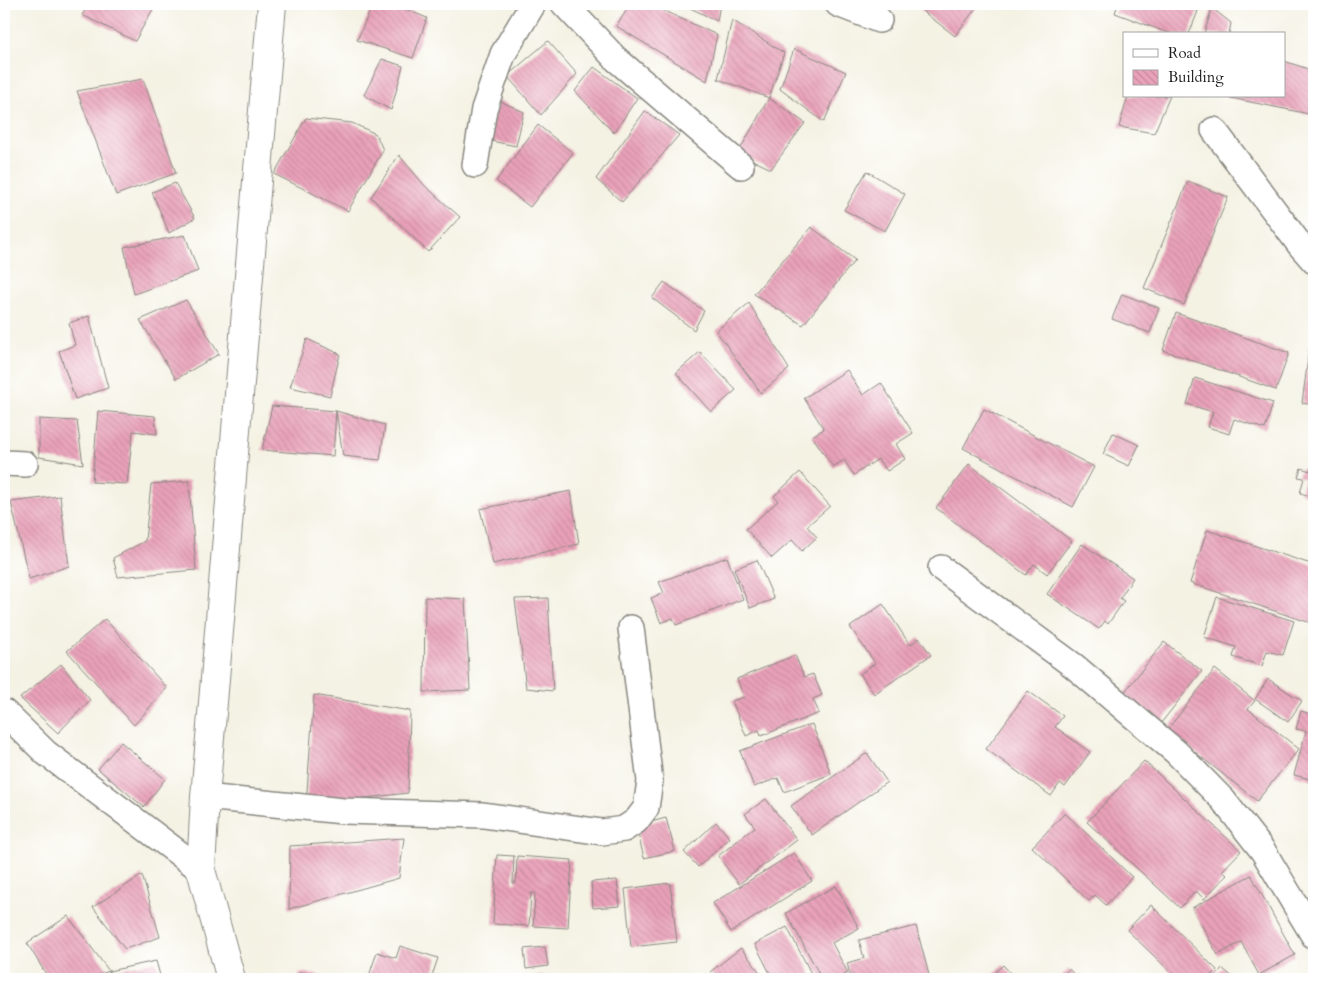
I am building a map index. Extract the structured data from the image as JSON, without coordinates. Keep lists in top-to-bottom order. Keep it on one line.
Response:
{"legend":["Road","Building"]}
